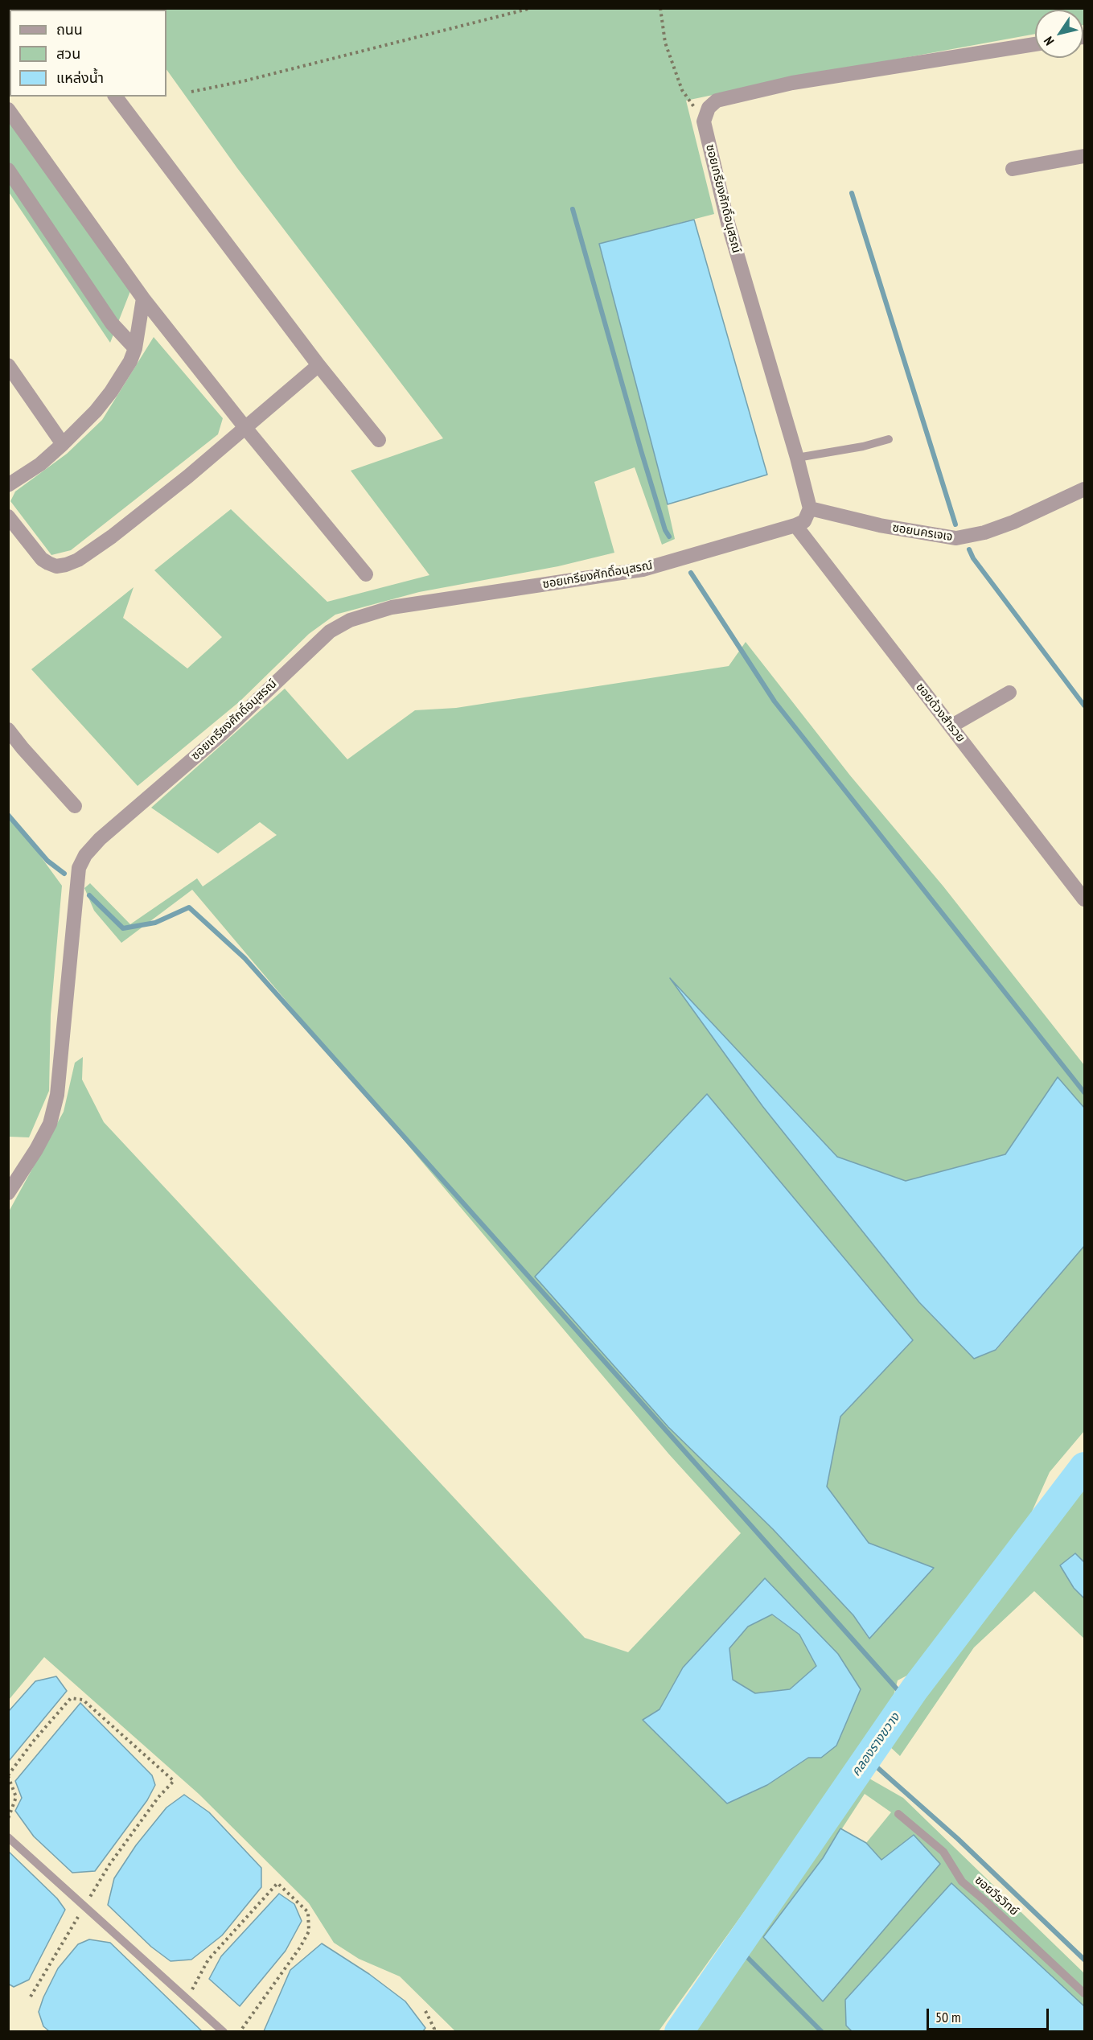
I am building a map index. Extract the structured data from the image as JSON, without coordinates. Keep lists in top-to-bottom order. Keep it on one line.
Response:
{"streets":{"street":["ซอยเกรียงศักดิ์อนุสรณ์","ซอยนครเจเจ","ซอยด้วงสำรวย"],"lane":["ซอยวีรวิทย์"]},"crossings":[["ซอยเกรียงศักดิ์อนุสรณ์","ซอยนครเจเจ"],["ซอยเกรียงศักดิ์อนุสรณ์","ซอยด้วงสำรวย"]],"water":["คลองรางขวาง"],"legend":["ถนน","สวน","แหล่งน้ำ"],"scale_bar":"50 m","north":"bottom left"}
